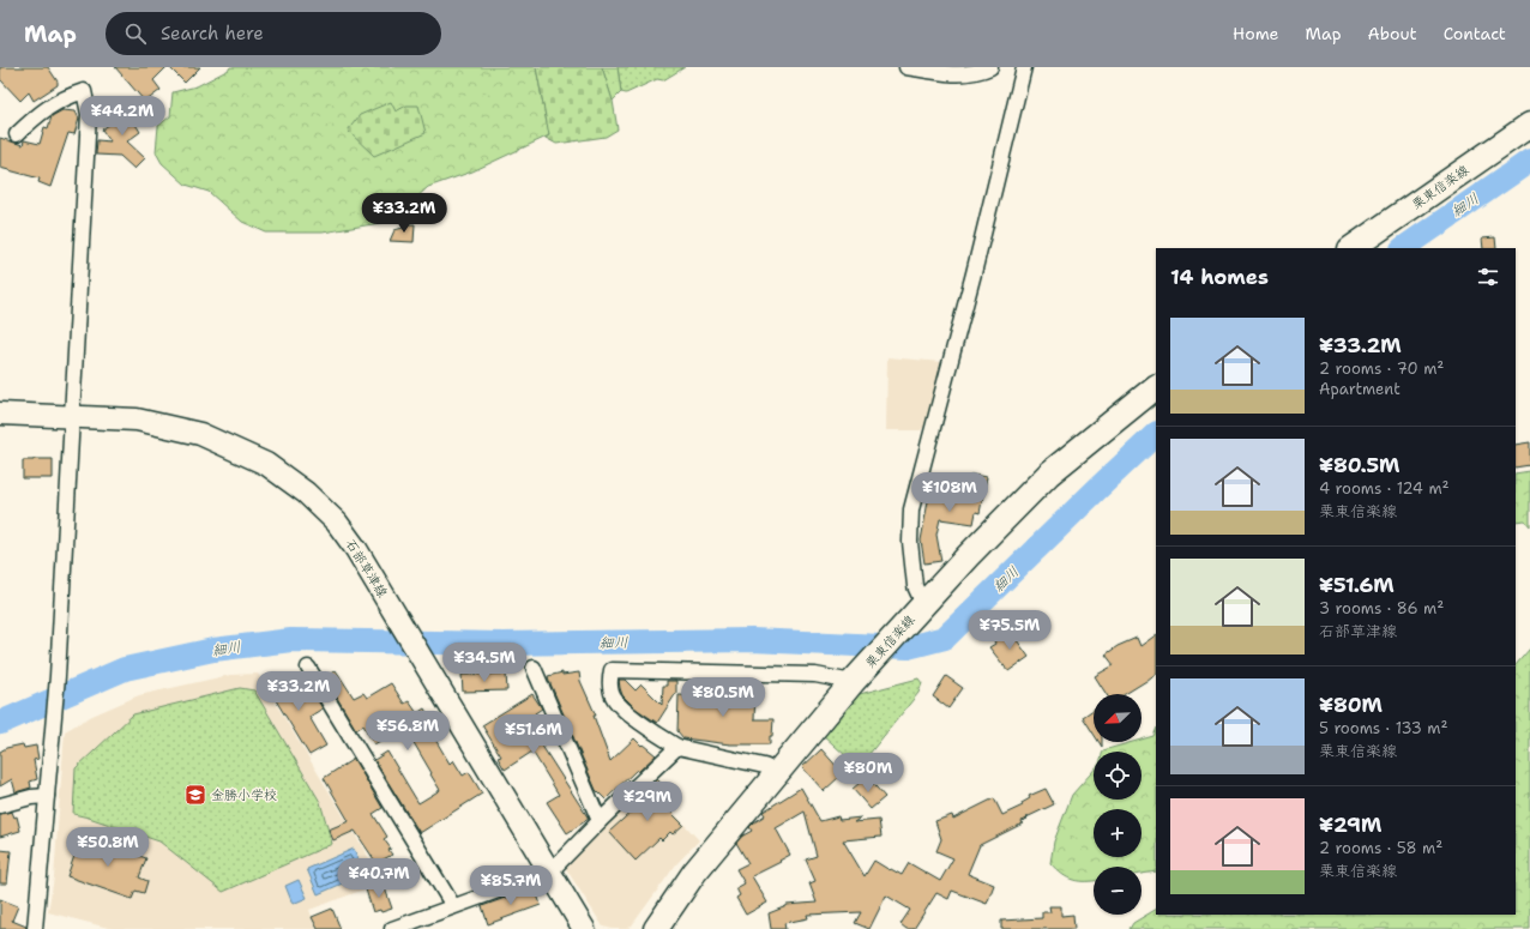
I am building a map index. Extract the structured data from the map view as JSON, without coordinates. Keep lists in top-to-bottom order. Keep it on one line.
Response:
{"streets":{"main road":["栗東信楽線","石部草津線"]},"water":["細川"],"places":{"school or university":["金勝小学校"]},"north":"bottom left","page":{"header":"Map","search":"Search here","nav":["Home","Map","About","Contact"],"price":["¥44.2M","¥33.2M","¥108M","¥75.5M","¥34.5M","¥33.2M","¥80.5M","¥56.8M","¥51.6M","¥80M","¥29M","¥50.8M","¥40.7M","¥85.7M"],"heading":"14 homes","list":[{"name":"¥33.2M","note":"2 rooms · 70 m² · Apartment"},{"name":"¥80.5M","note":"4 rooms · 124 m² · 栗東信楽線"},{"name":"¥51.6M","note":"3 rooms · 86 m² · 石部草津線"},{"name":"¥80M","note":"5 rooms · 133 m² · 栗東信楽線"},{"name":"¥29M","note":"2 rooms · 58 m² · 栗東信楽線"}],"map_buttons":["+","−"]}}
